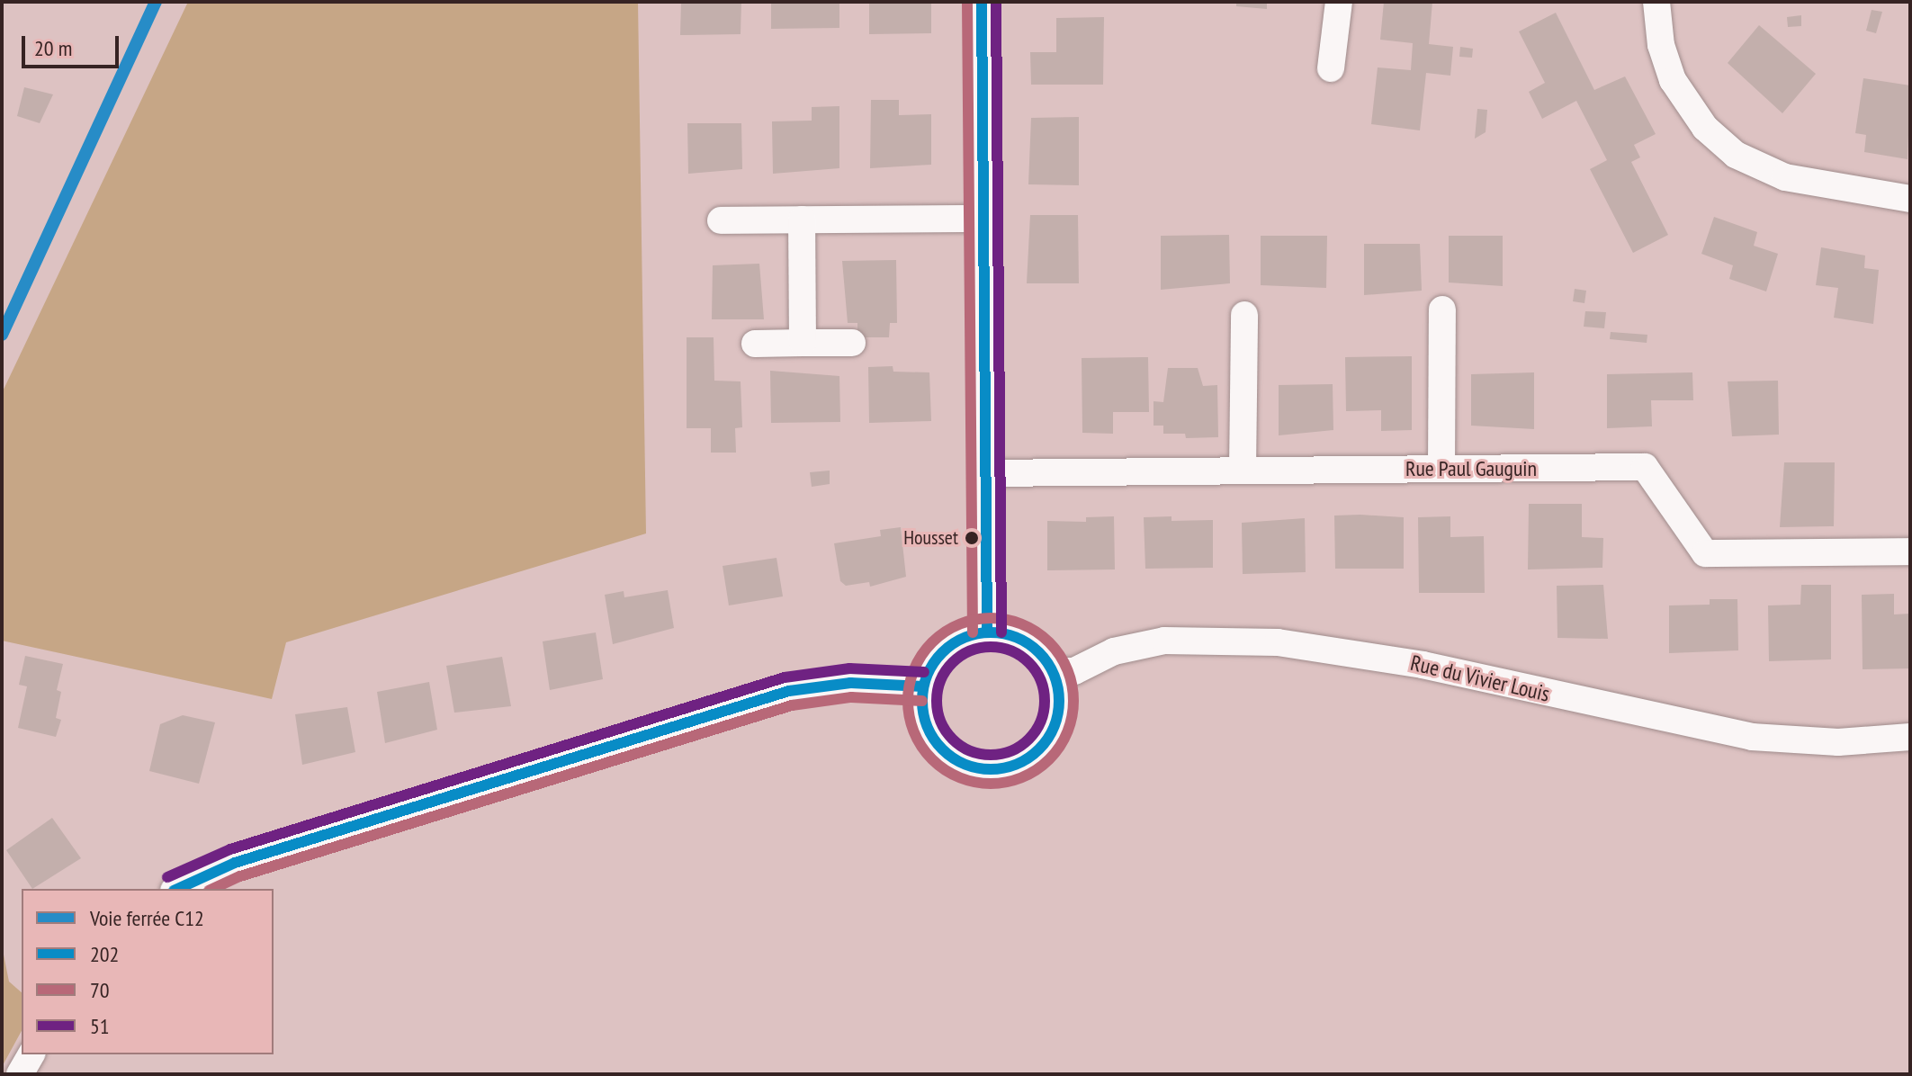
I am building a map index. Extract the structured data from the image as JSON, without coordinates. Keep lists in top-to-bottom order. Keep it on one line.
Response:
{"streets":{"street":["Rue Paul Gauguin","Rue du Vivier Louis"]},"places":["Housset"],"lines":["rail line C12","transit line 202","transit line 70","transit line 51"],"legend":["Voie ferrée C12","202","70","51"],"scale_bar":"20 m"}
